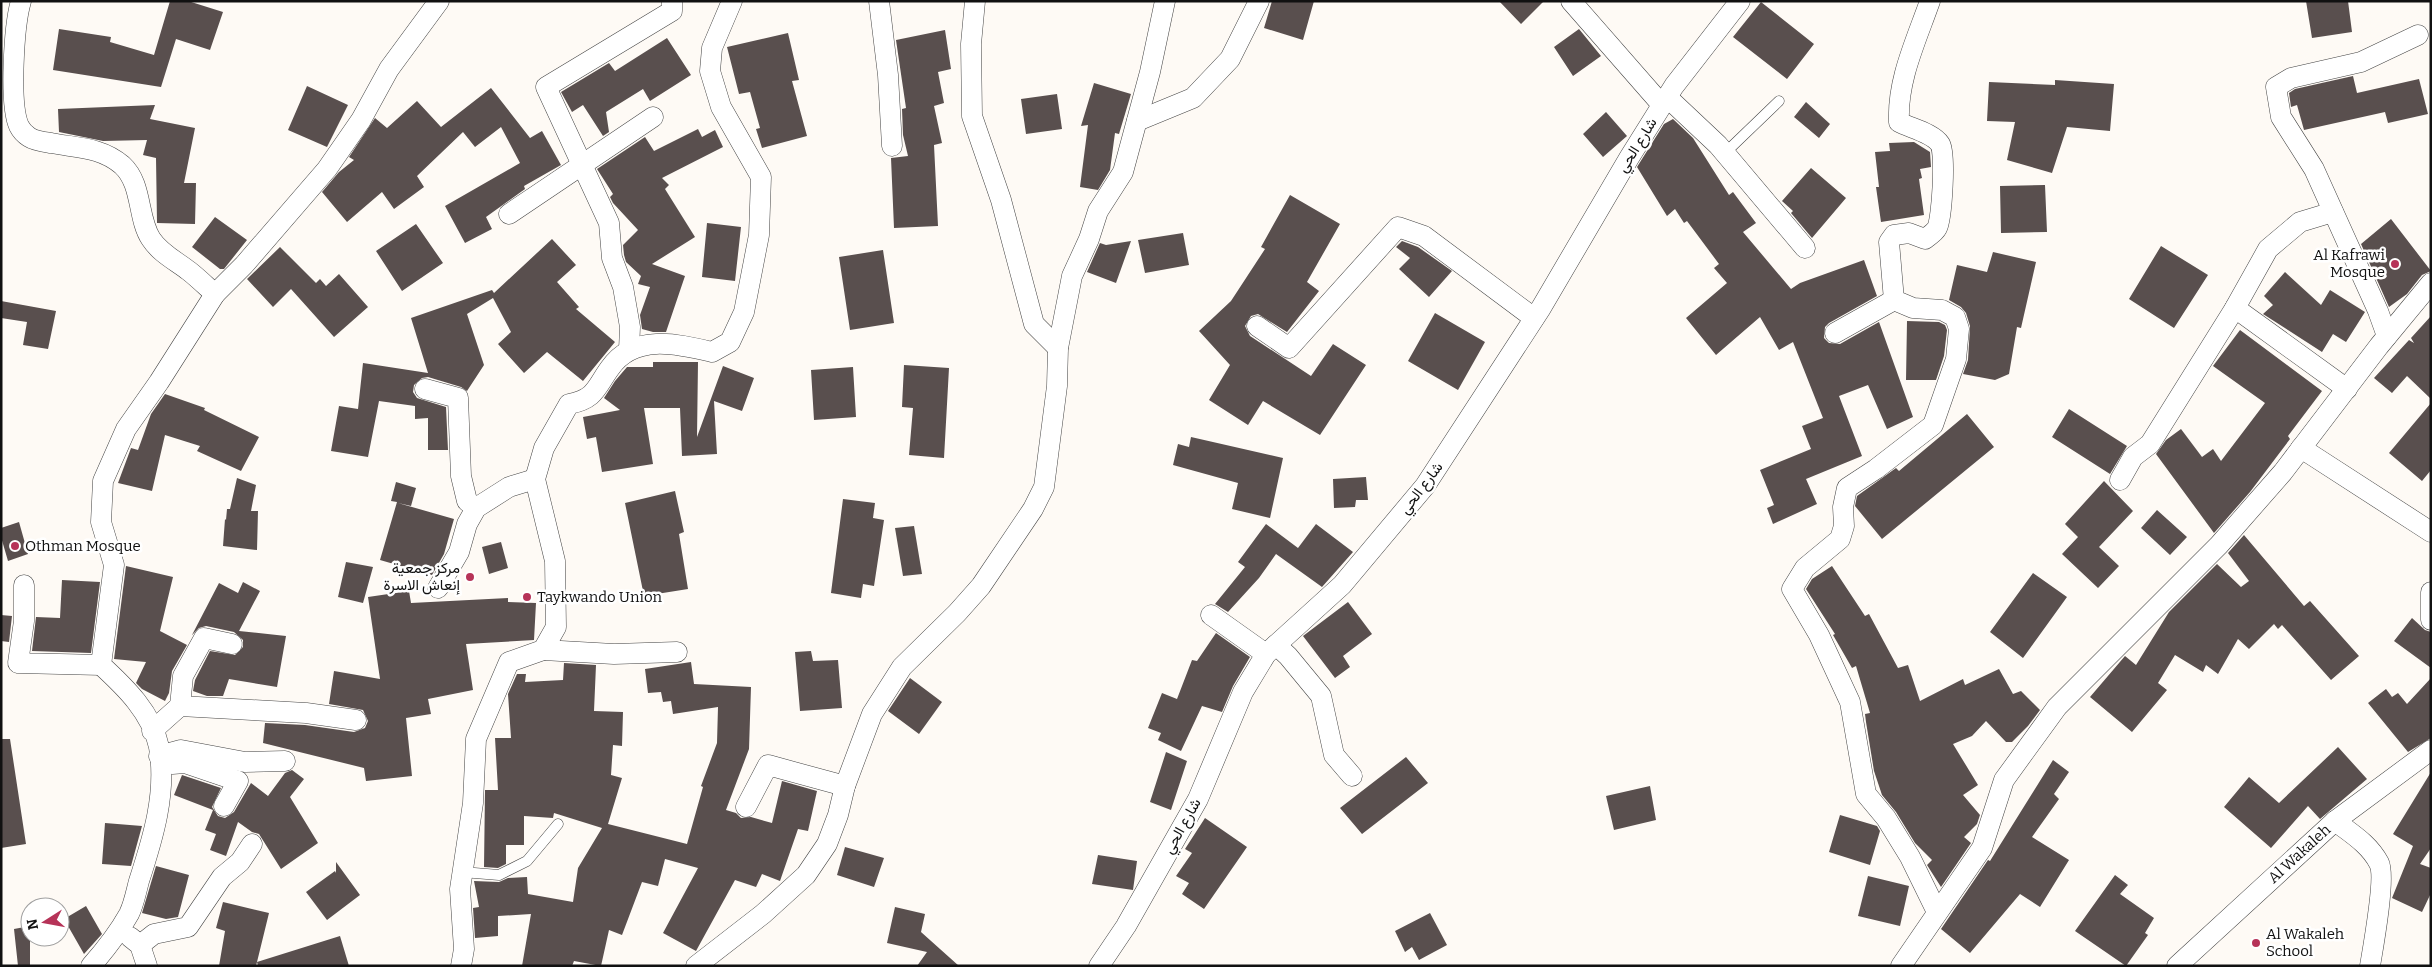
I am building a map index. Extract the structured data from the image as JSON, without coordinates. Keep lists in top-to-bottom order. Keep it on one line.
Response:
{"streets":{"street":["شارع الحي","Al Wakaleh"]},"places":["Al Kafrawi Mosque","Othman Mosque","مركز جمعية إنعاش الاسرة","Taykwando Union","Al Wakaleh School"],"north":"left"}
